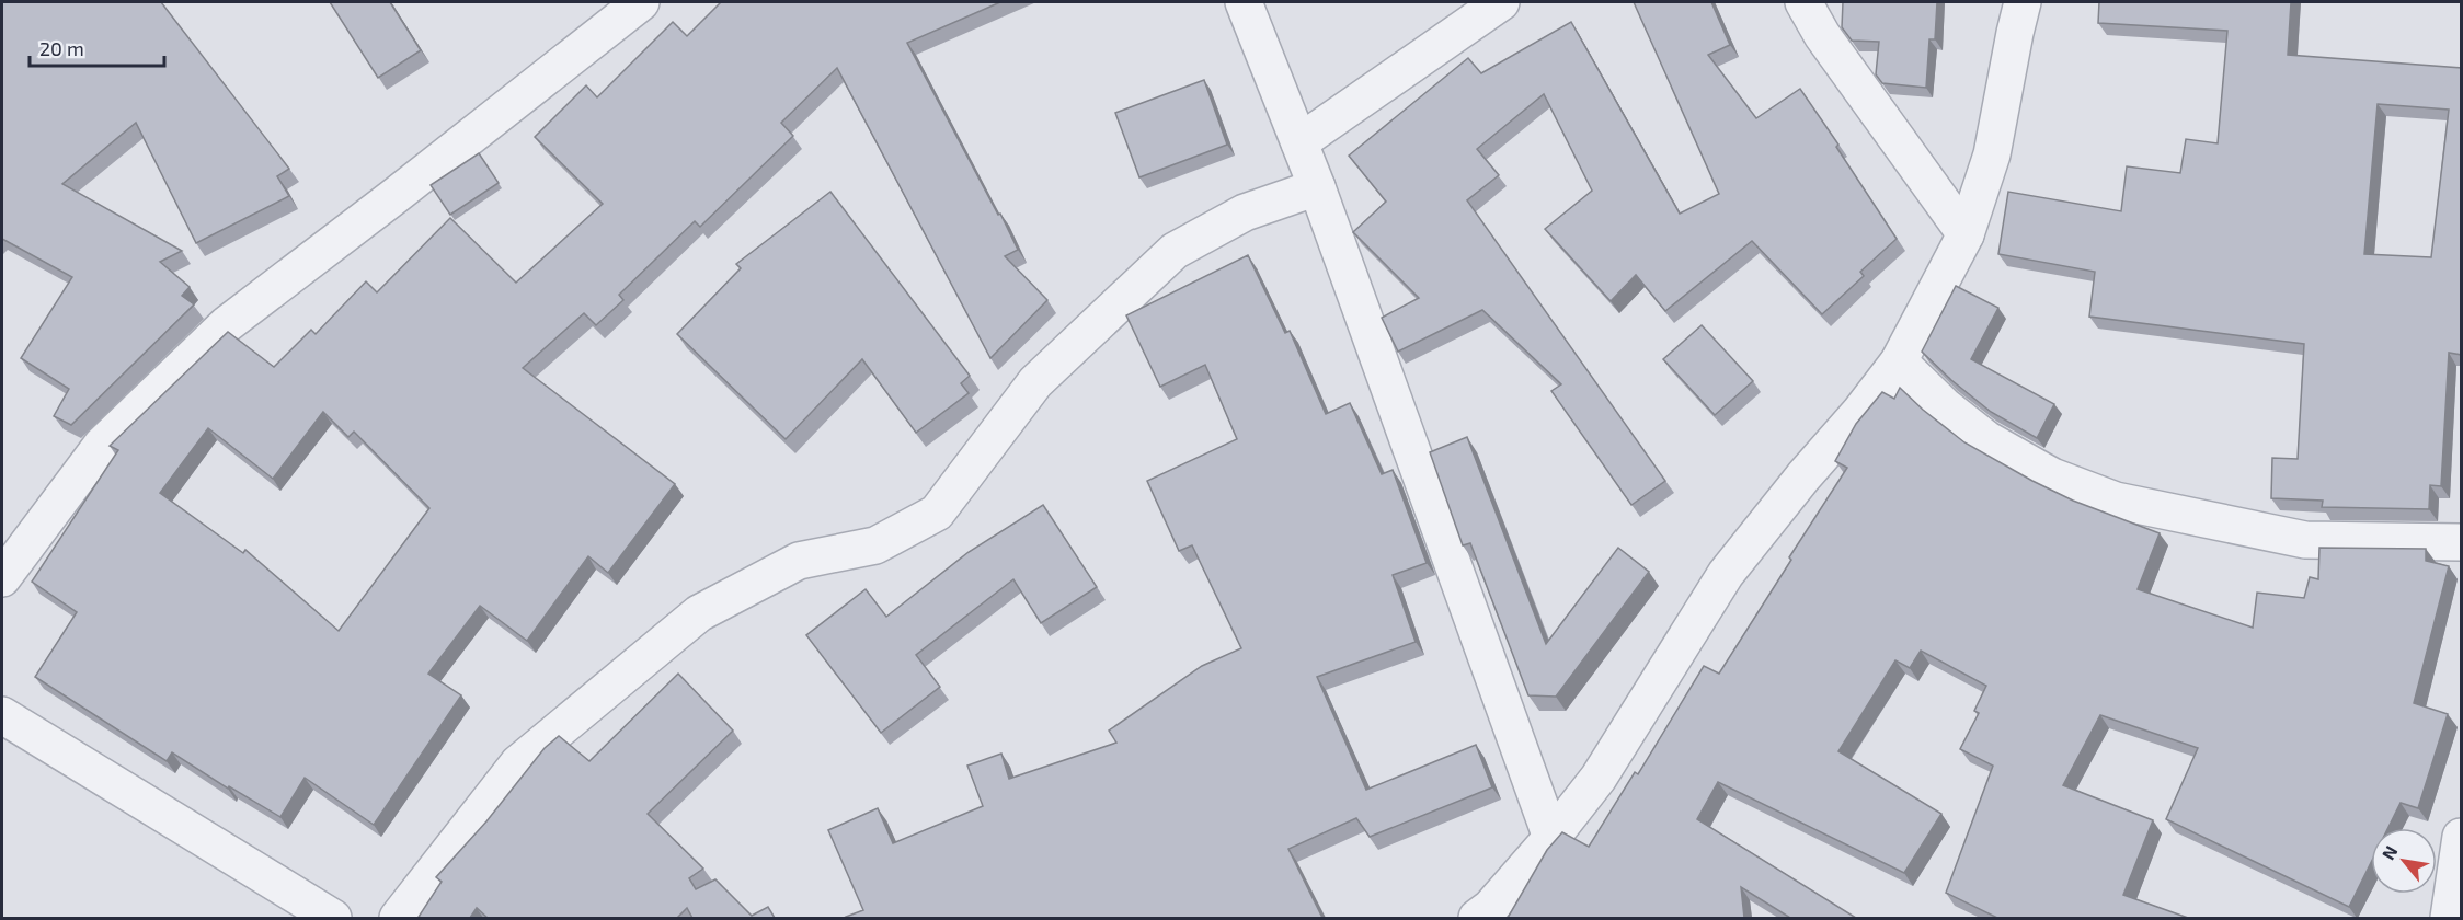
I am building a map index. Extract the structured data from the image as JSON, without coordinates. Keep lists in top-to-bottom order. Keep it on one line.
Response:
{"scale_bar":"20 m","north":"top left"}
